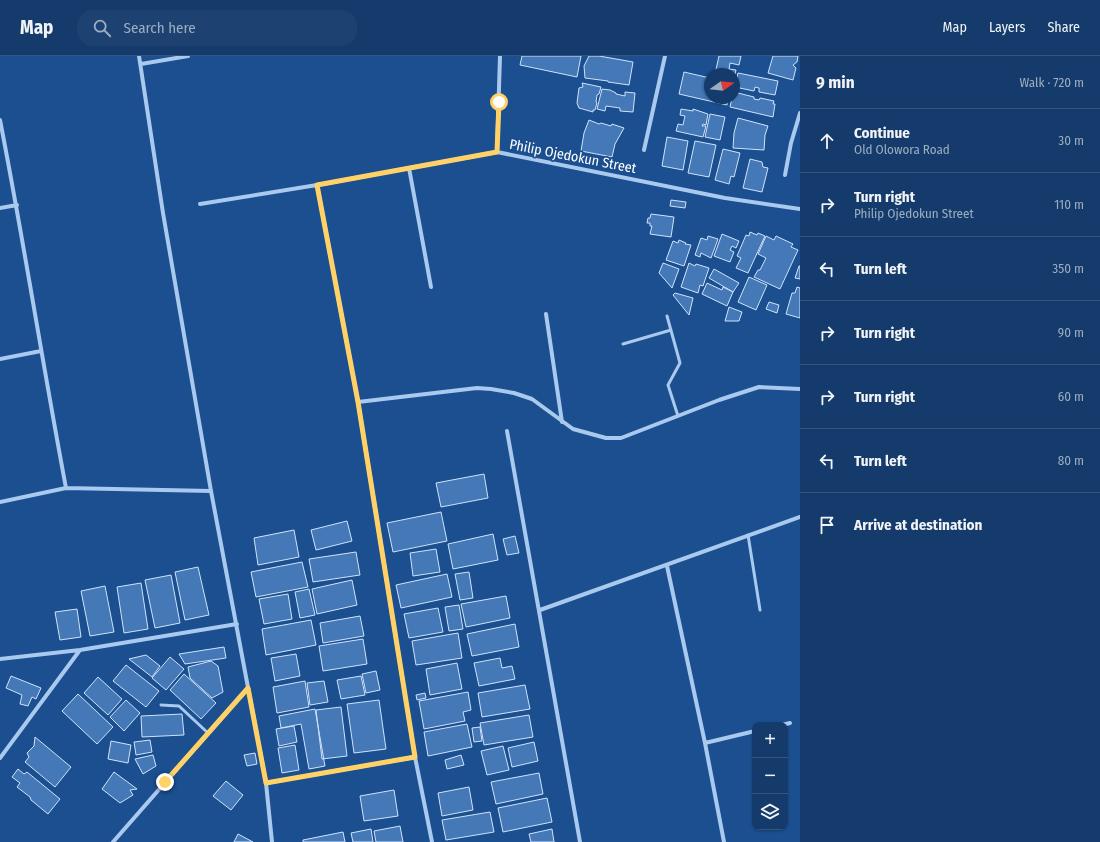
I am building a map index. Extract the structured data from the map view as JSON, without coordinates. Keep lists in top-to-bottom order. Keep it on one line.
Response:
{"streets":{"street":["Philip Ojedokun Street"]},"north":"right","page":{"header":"Map","search":"Search here","nav":["Map","Layers","Share"],"heading":["9 min","Walk · 720 m"],"list":[["Continue","Old Olowora Road","30 m"],["Turn right","Philip Ojedokun Street","110 m"],["Turn left","350 m"],["Turn right","90 m"],["Turn right","60 m"],["Turn left","80 m"],"Arrive at destination"],"map_buttons":["+","−"]}}
